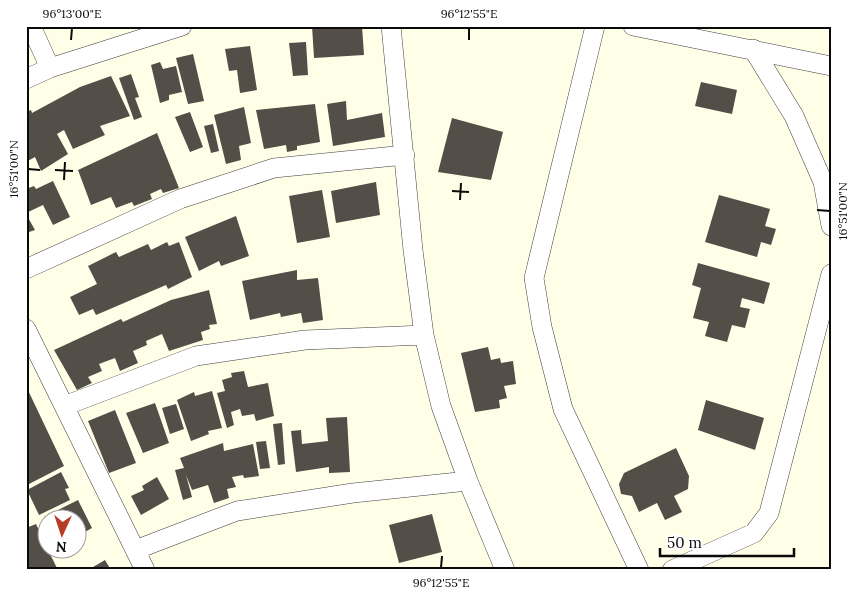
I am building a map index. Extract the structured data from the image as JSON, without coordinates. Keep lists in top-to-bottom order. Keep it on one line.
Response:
{"scale_bar":"50 m","north":"bottom","coordinates":["96°13'00\"E","96°12'55\"E","16°51'00\"N"]}
